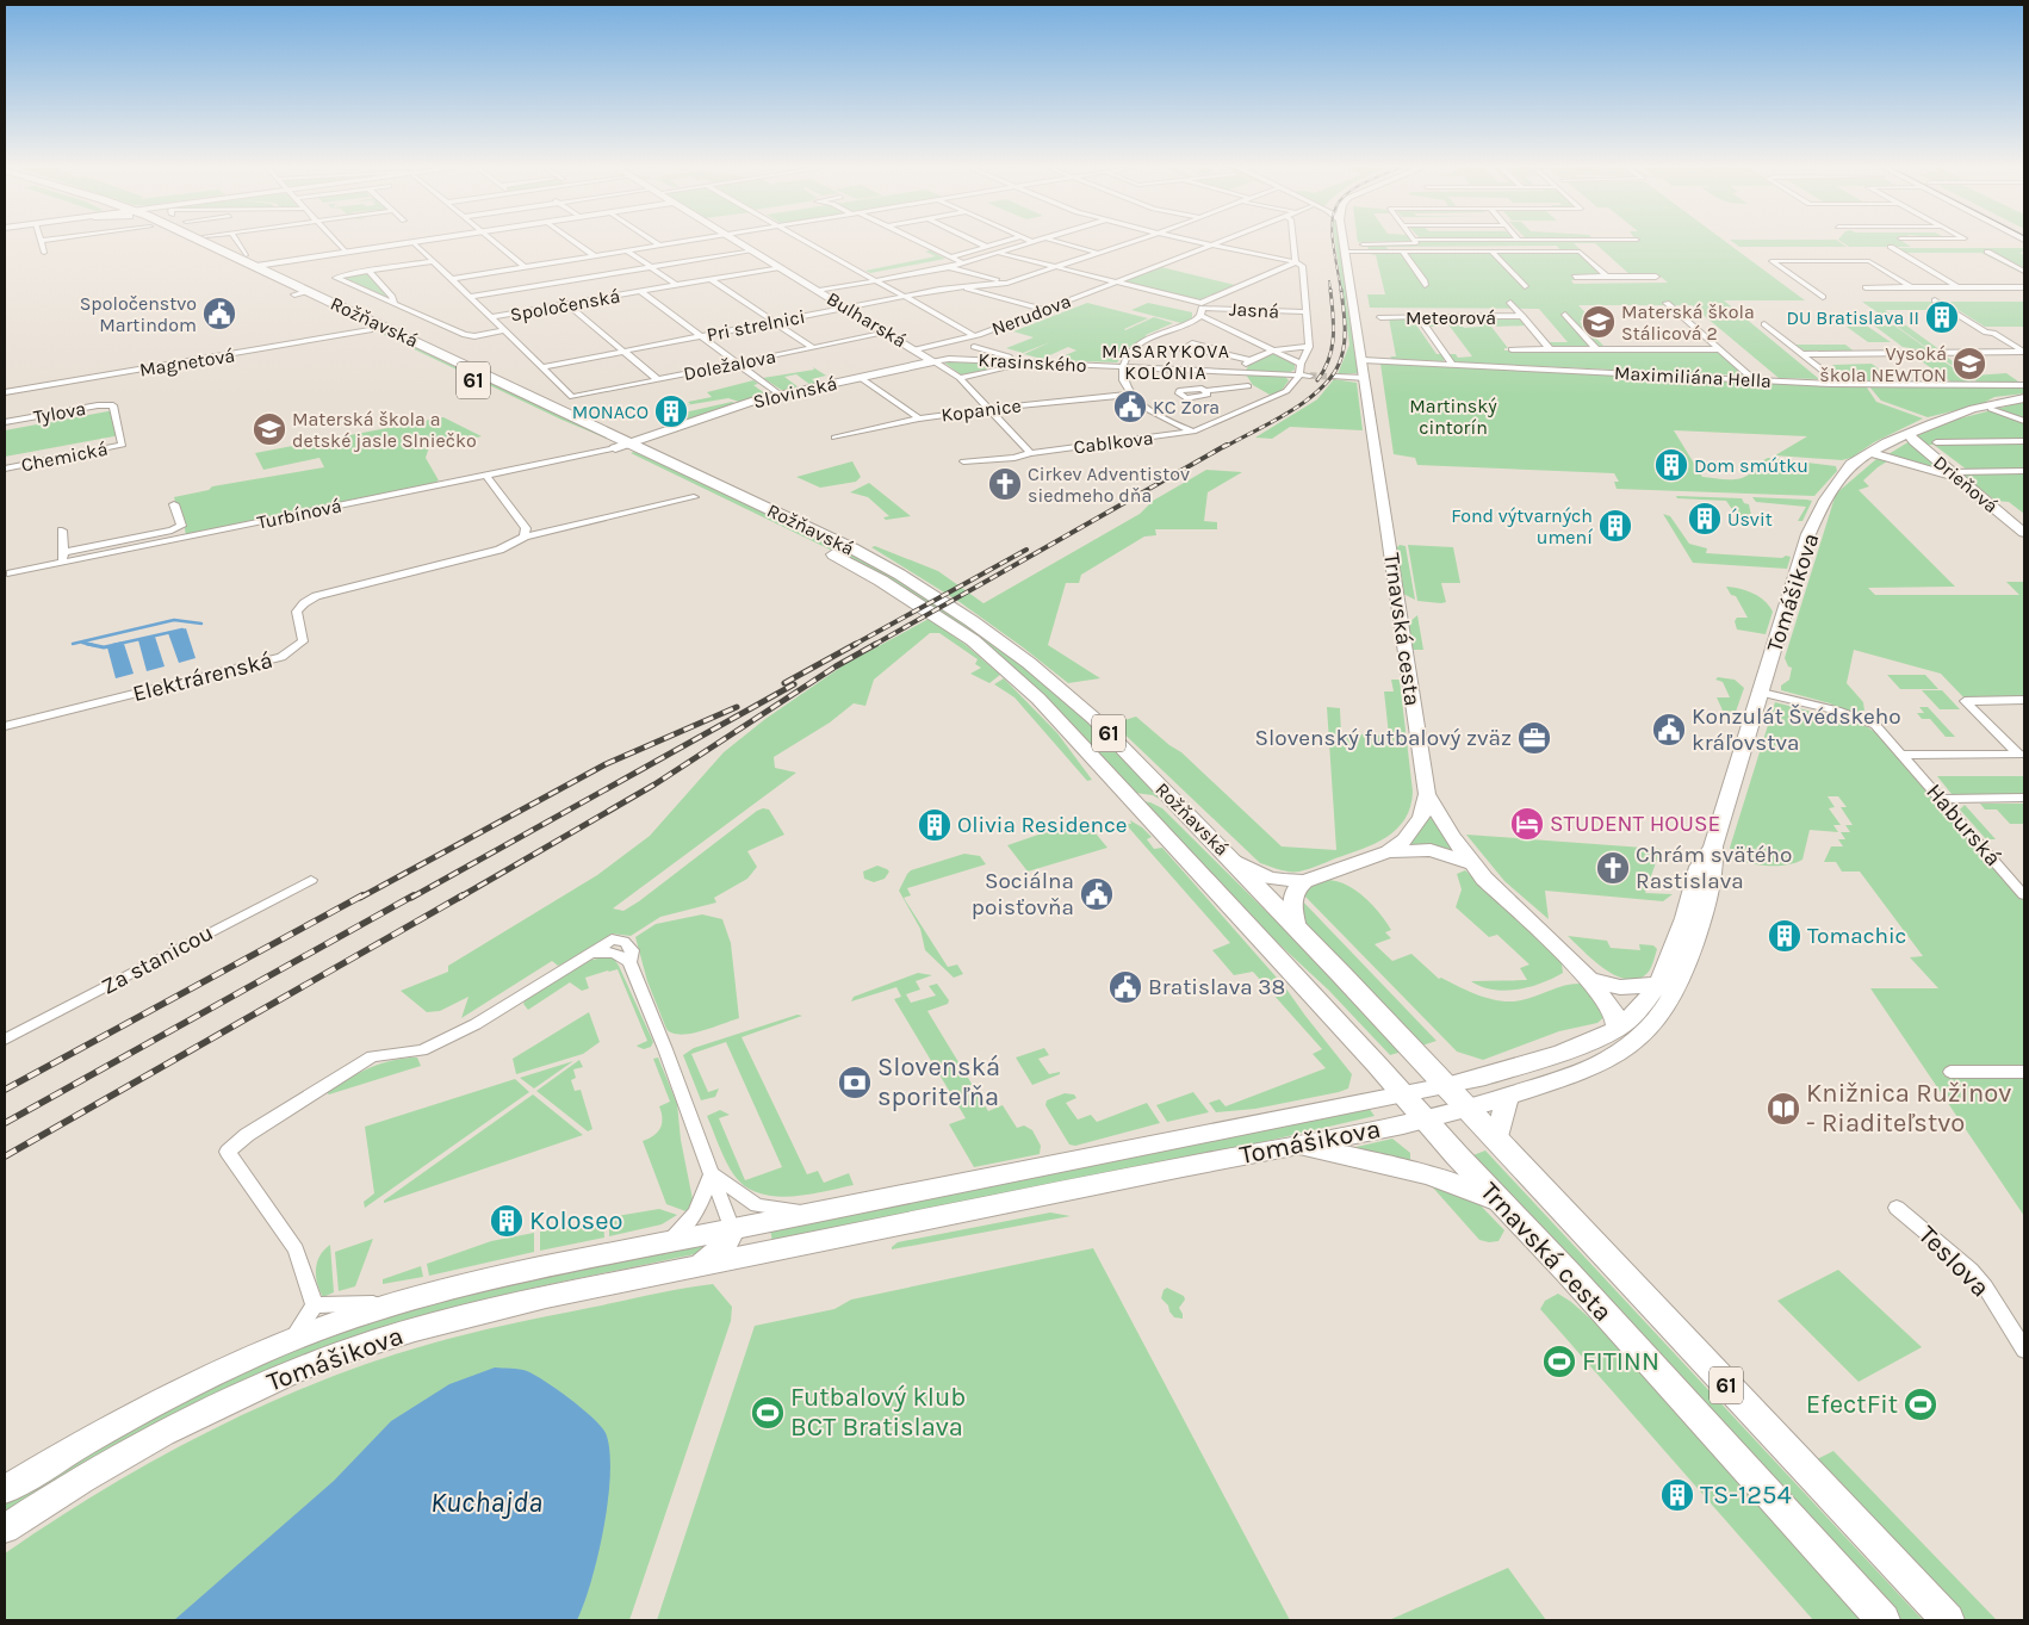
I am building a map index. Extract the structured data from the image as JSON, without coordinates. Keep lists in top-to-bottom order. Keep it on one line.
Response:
{"streets":{"main road":["Bulharská","Rožňavská","61","Slovinská","Drieňová","Tomášikova","Trnavská cesta"],"street":["Spoločenská","Jasná","Nerudova","Meteorová","Pri strelnici","Magnetová","Krasinského","Doležalova","Maximiliána Hella","Kopanice","Tylova","Cablkova","Chemická","Turbínová","Elektrárenská","Haburská","Za stanicou","Teslova"]},"crossings":[["Spoločenská","Bulharská"],["Jasná","Nerudova"],["Jasná","Pri strelnici"],["Nerudova","Bulharská"],["Bulharská","Pri strelnici"],["Bulharská","Krasinského"],["Bulharská","Doležalova"],["Bulharská","Slovinská"],["Rožňavská","Magnetová"],["Rožňavská","Slovinská"],["Rožňavská","Turbínová"],["Rožňavská","Tomášikova"],["Rožňavská","Trnavská cesta"],["Pri strelnici","Doležalova"],["Krasinského","Slovinská"],["Krasinského","Cablkova"],["Maximiliána Hella","Trnavská cesta"],["Slovinská","Turbínová"],["Tylova","Chemická"],["Drieňová","Tomášikova"],["Tomášikova","Trnavská cesta"],["Tomášikova","Haburská"]],"districts":["MASARYKOVA KOLÓNIA"],"water":["Kuchajda"],"parks":["Martinský cintorín"],"places":{"public building":["Spoločenstvo Martindom","KC Zora","Konzulát Švédskeho kráľovstva","Sociálna poisťovňa","Bratislava 38"],"building":["DU Bratislava II","MONACO","Dom smútku","Úsvit","Fond výtvarných umení","Olivia Residence","Tomachic","Koloseo","TS-1254"],"school or university":["Materská škola Stálicová 2","Vysoká škola NEWTON","Materská škola a detské jasle Slniečko"],"church":["Cirkev Adventistov siedmeho dňa","Chrám svätého Rastislava"],"office":["Slovenský futbalový zväz"],"hotel":["STUDENT HOUSE"],"bank":["Slovenská sporiteľňa"],"library":["Knižnica Ružinov - Riaditeľstvo"],"sports":["FITINN","EfectFit","Futbalový klub BCT Bratislava"]}}
